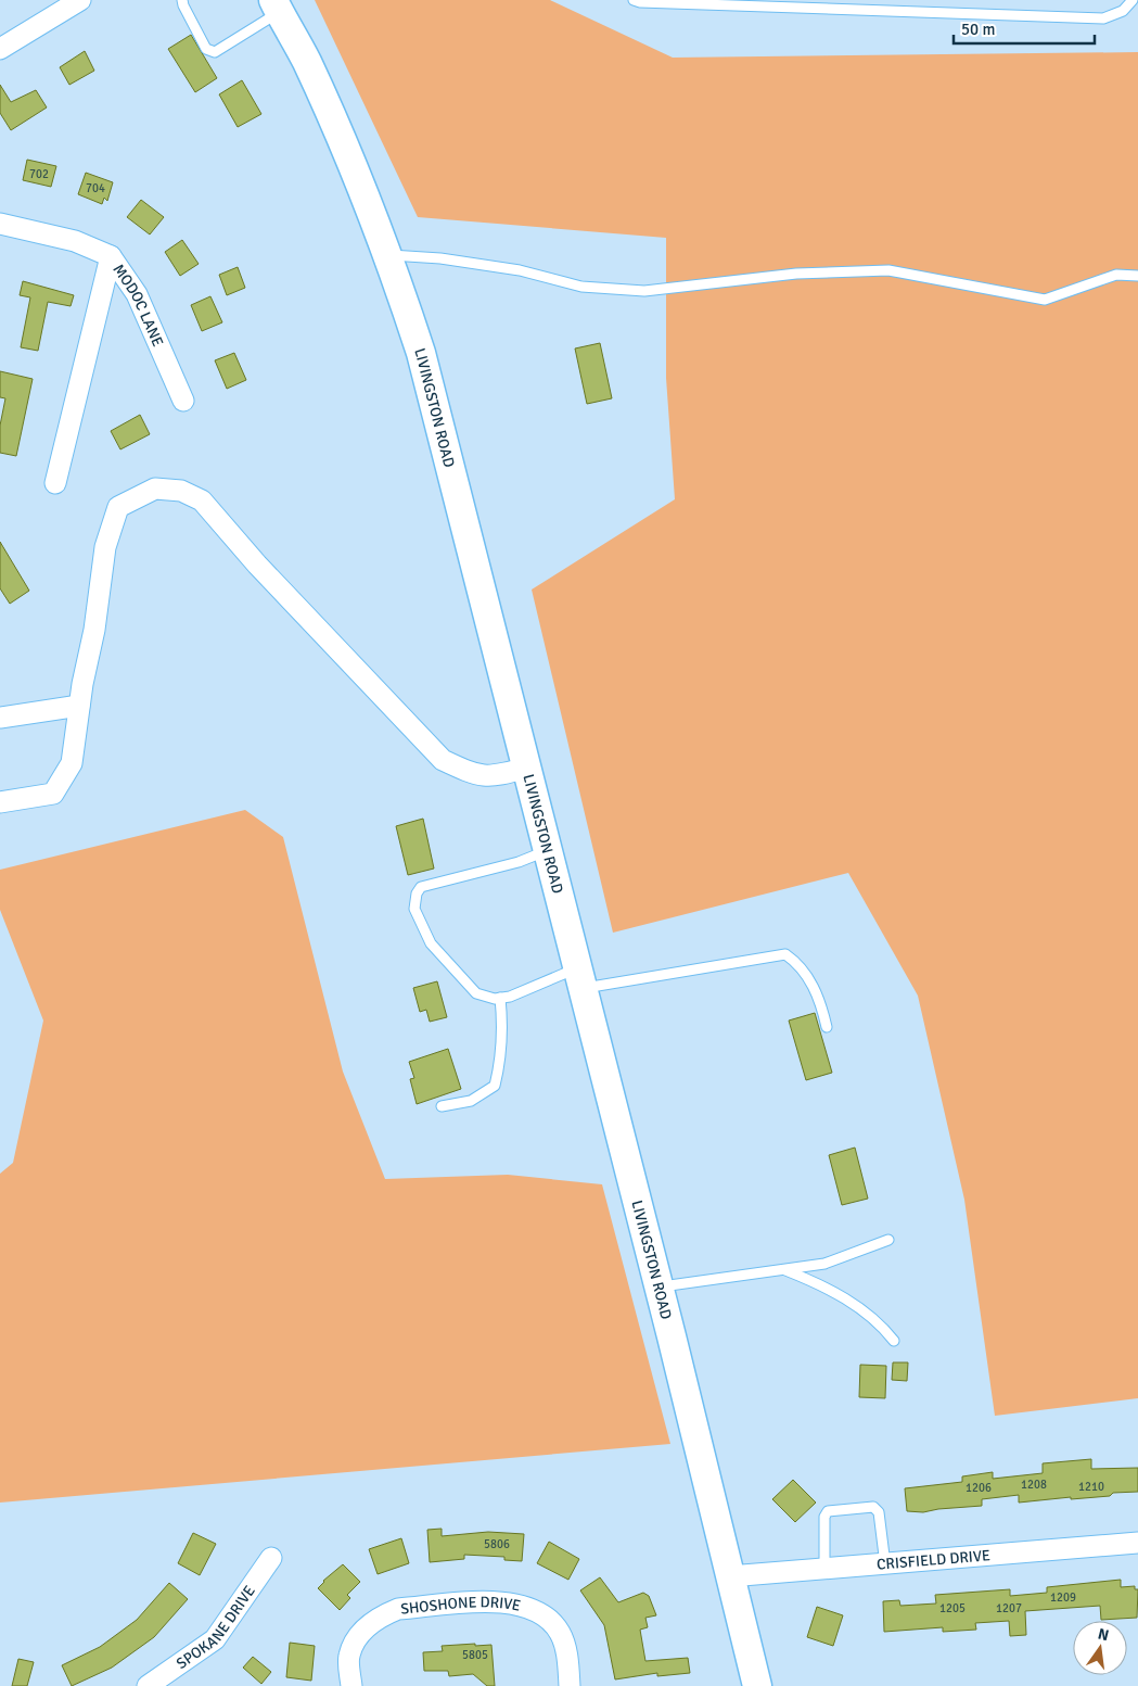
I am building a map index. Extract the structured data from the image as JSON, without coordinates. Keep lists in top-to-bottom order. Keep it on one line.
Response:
{"streets":{"main road":["LIVINGSTON ROAD"],"street":["MODOC LANE","CRISFIELD DRIVE","SHOSHONE DRIVE","SPOKANE DRIVE"]},"crossings":[["LIVINGSTON ROAD","CRISFIELD DRIVE"]],"house_numbers":["702","704","1208","1210","1206","5806","1209","1205","1207","5805"],"scale_bar":"50 m","north":"top"}
